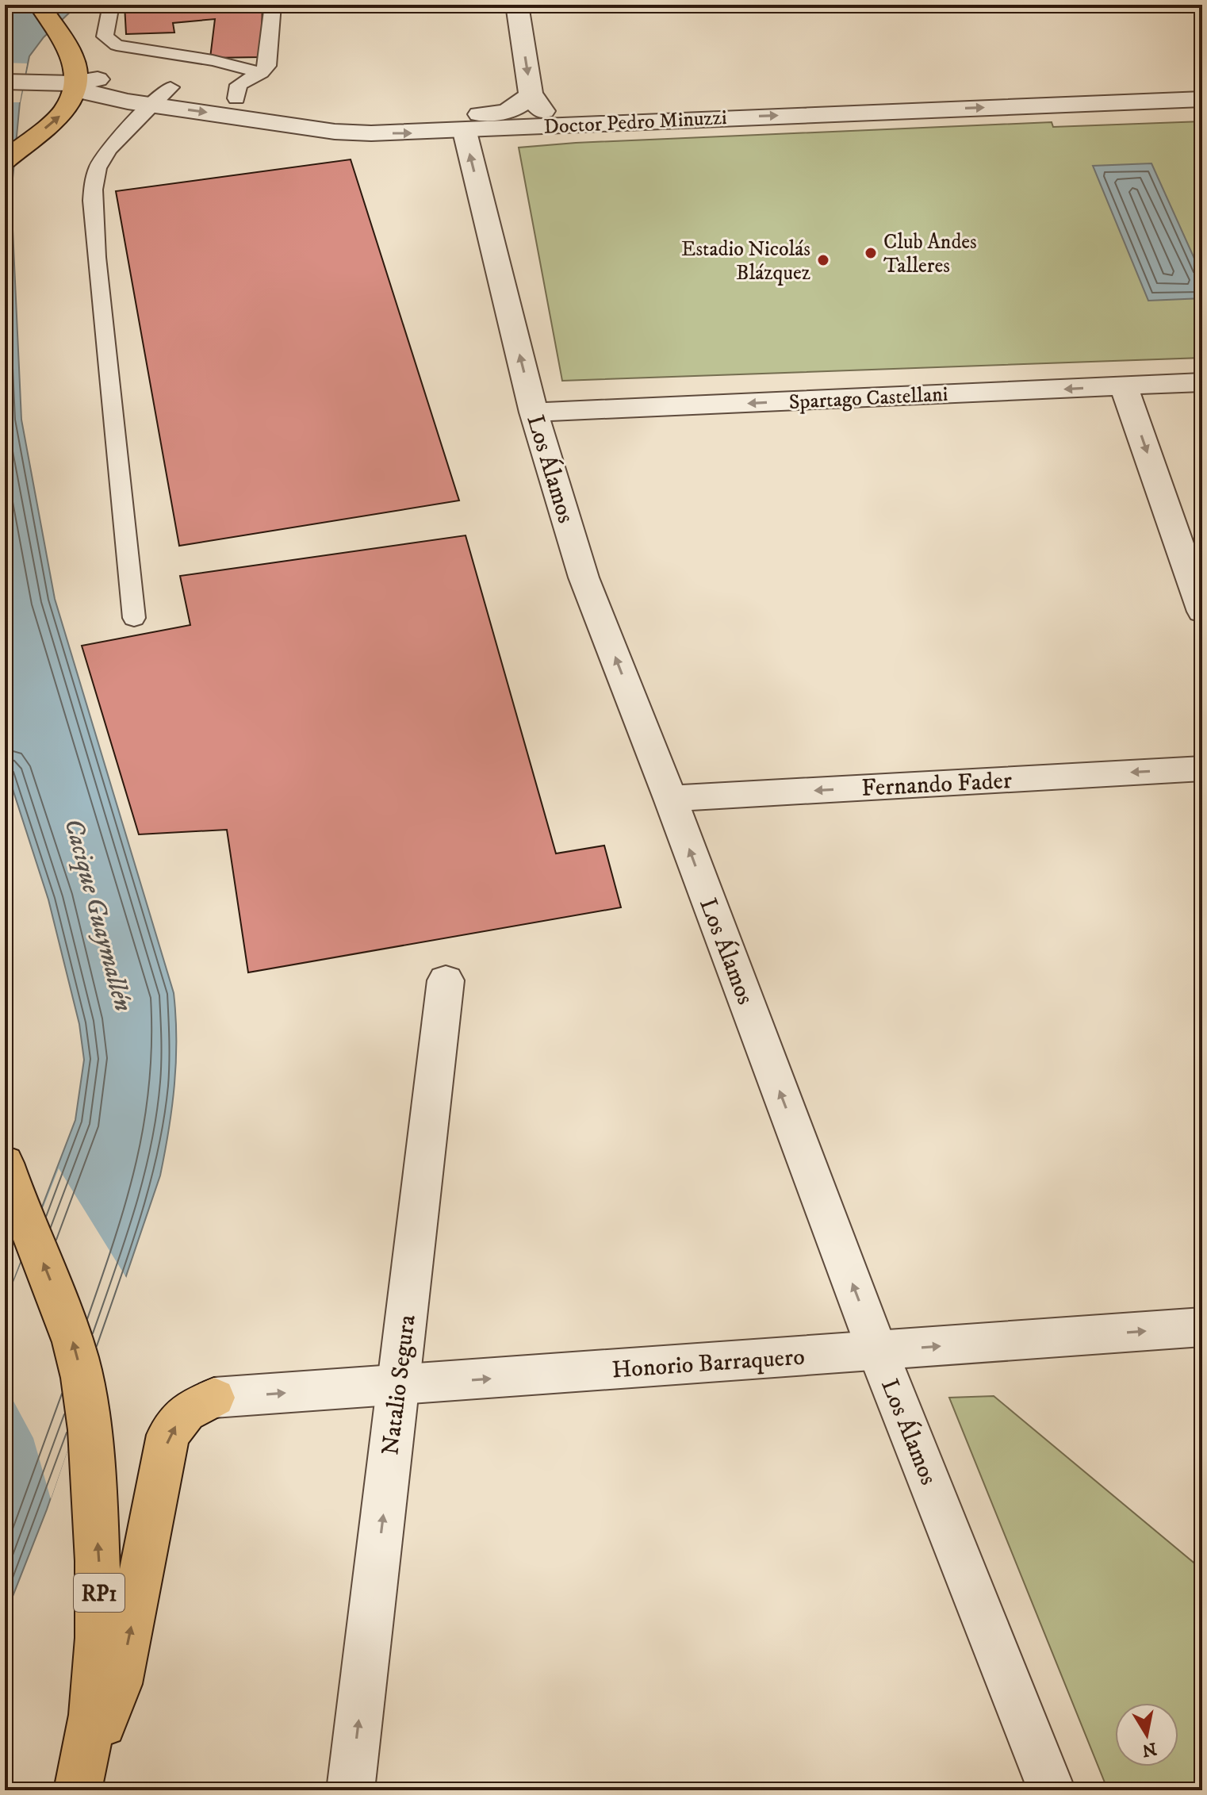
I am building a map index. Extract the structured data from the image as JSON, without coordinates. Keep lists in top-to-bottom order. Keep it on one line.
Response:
{"streets":{"highway":["RP1"],"street":["Doctor Pedro Minuzzi","Spartago Castellani","Los Álamos","Fernando Fader","Honorio Barraquero","Natalio Segura"]},"crossings":[["Doctor Pedro Minuzzi","Los Álamos"],["Spartago Castellani","Los Álamos"],["Los Álamos","Fernando Fader"],["Los Álamos","Honorio Barraquero"],["Honorio Barraquero","Natalio Segura"]],"one_way":["Spartago Castellani","Los Álamos","Fernando Fader","Honorio Barraquero","Natalio Segura"],"water":["Cacique Guaymallén"],"places":["Club Andes Talleres","Estadio Nicolás Blázquez"],"north":"bottom"}
